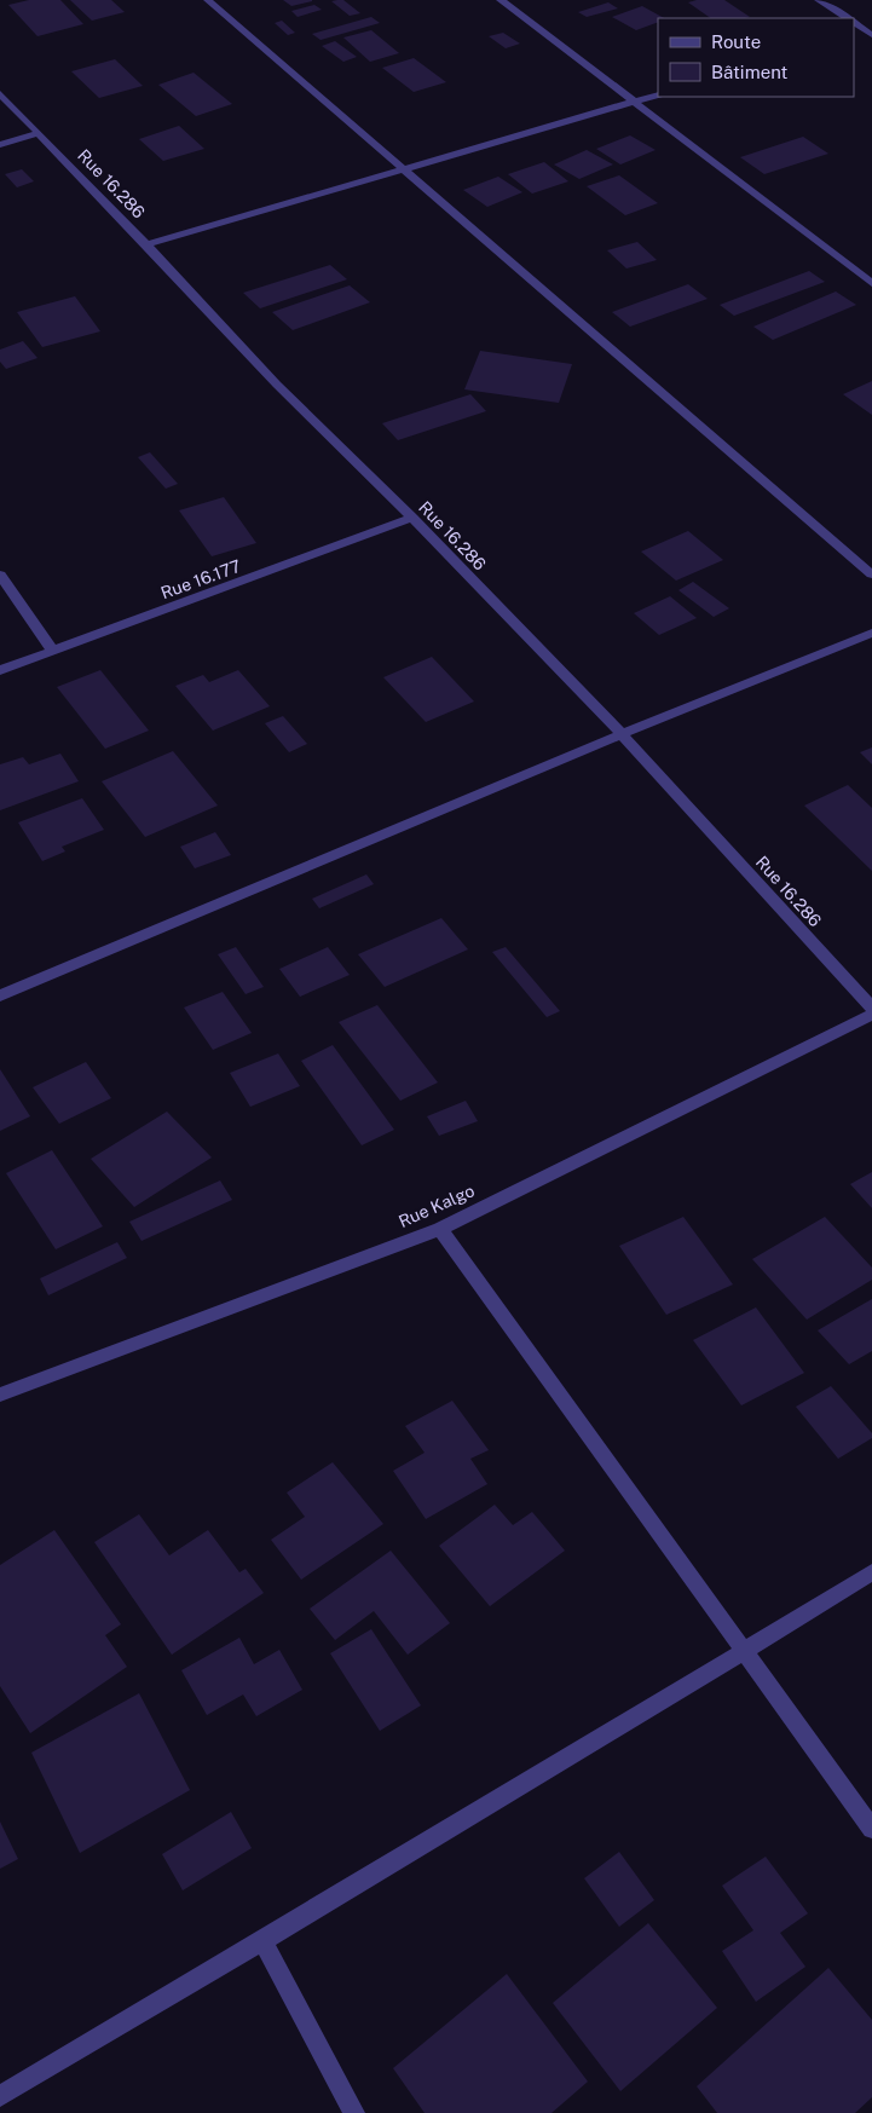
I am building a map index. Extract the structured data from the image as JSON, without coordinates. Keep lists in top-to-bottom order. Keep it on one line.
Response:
{"streets":{"street":["Rue 16.286","Rue 16.177","Rue Kalgo"]},"crossings":[["Rue 16.286","Rue 16.177"]],"legend":["Route","Bâtiment"]}
